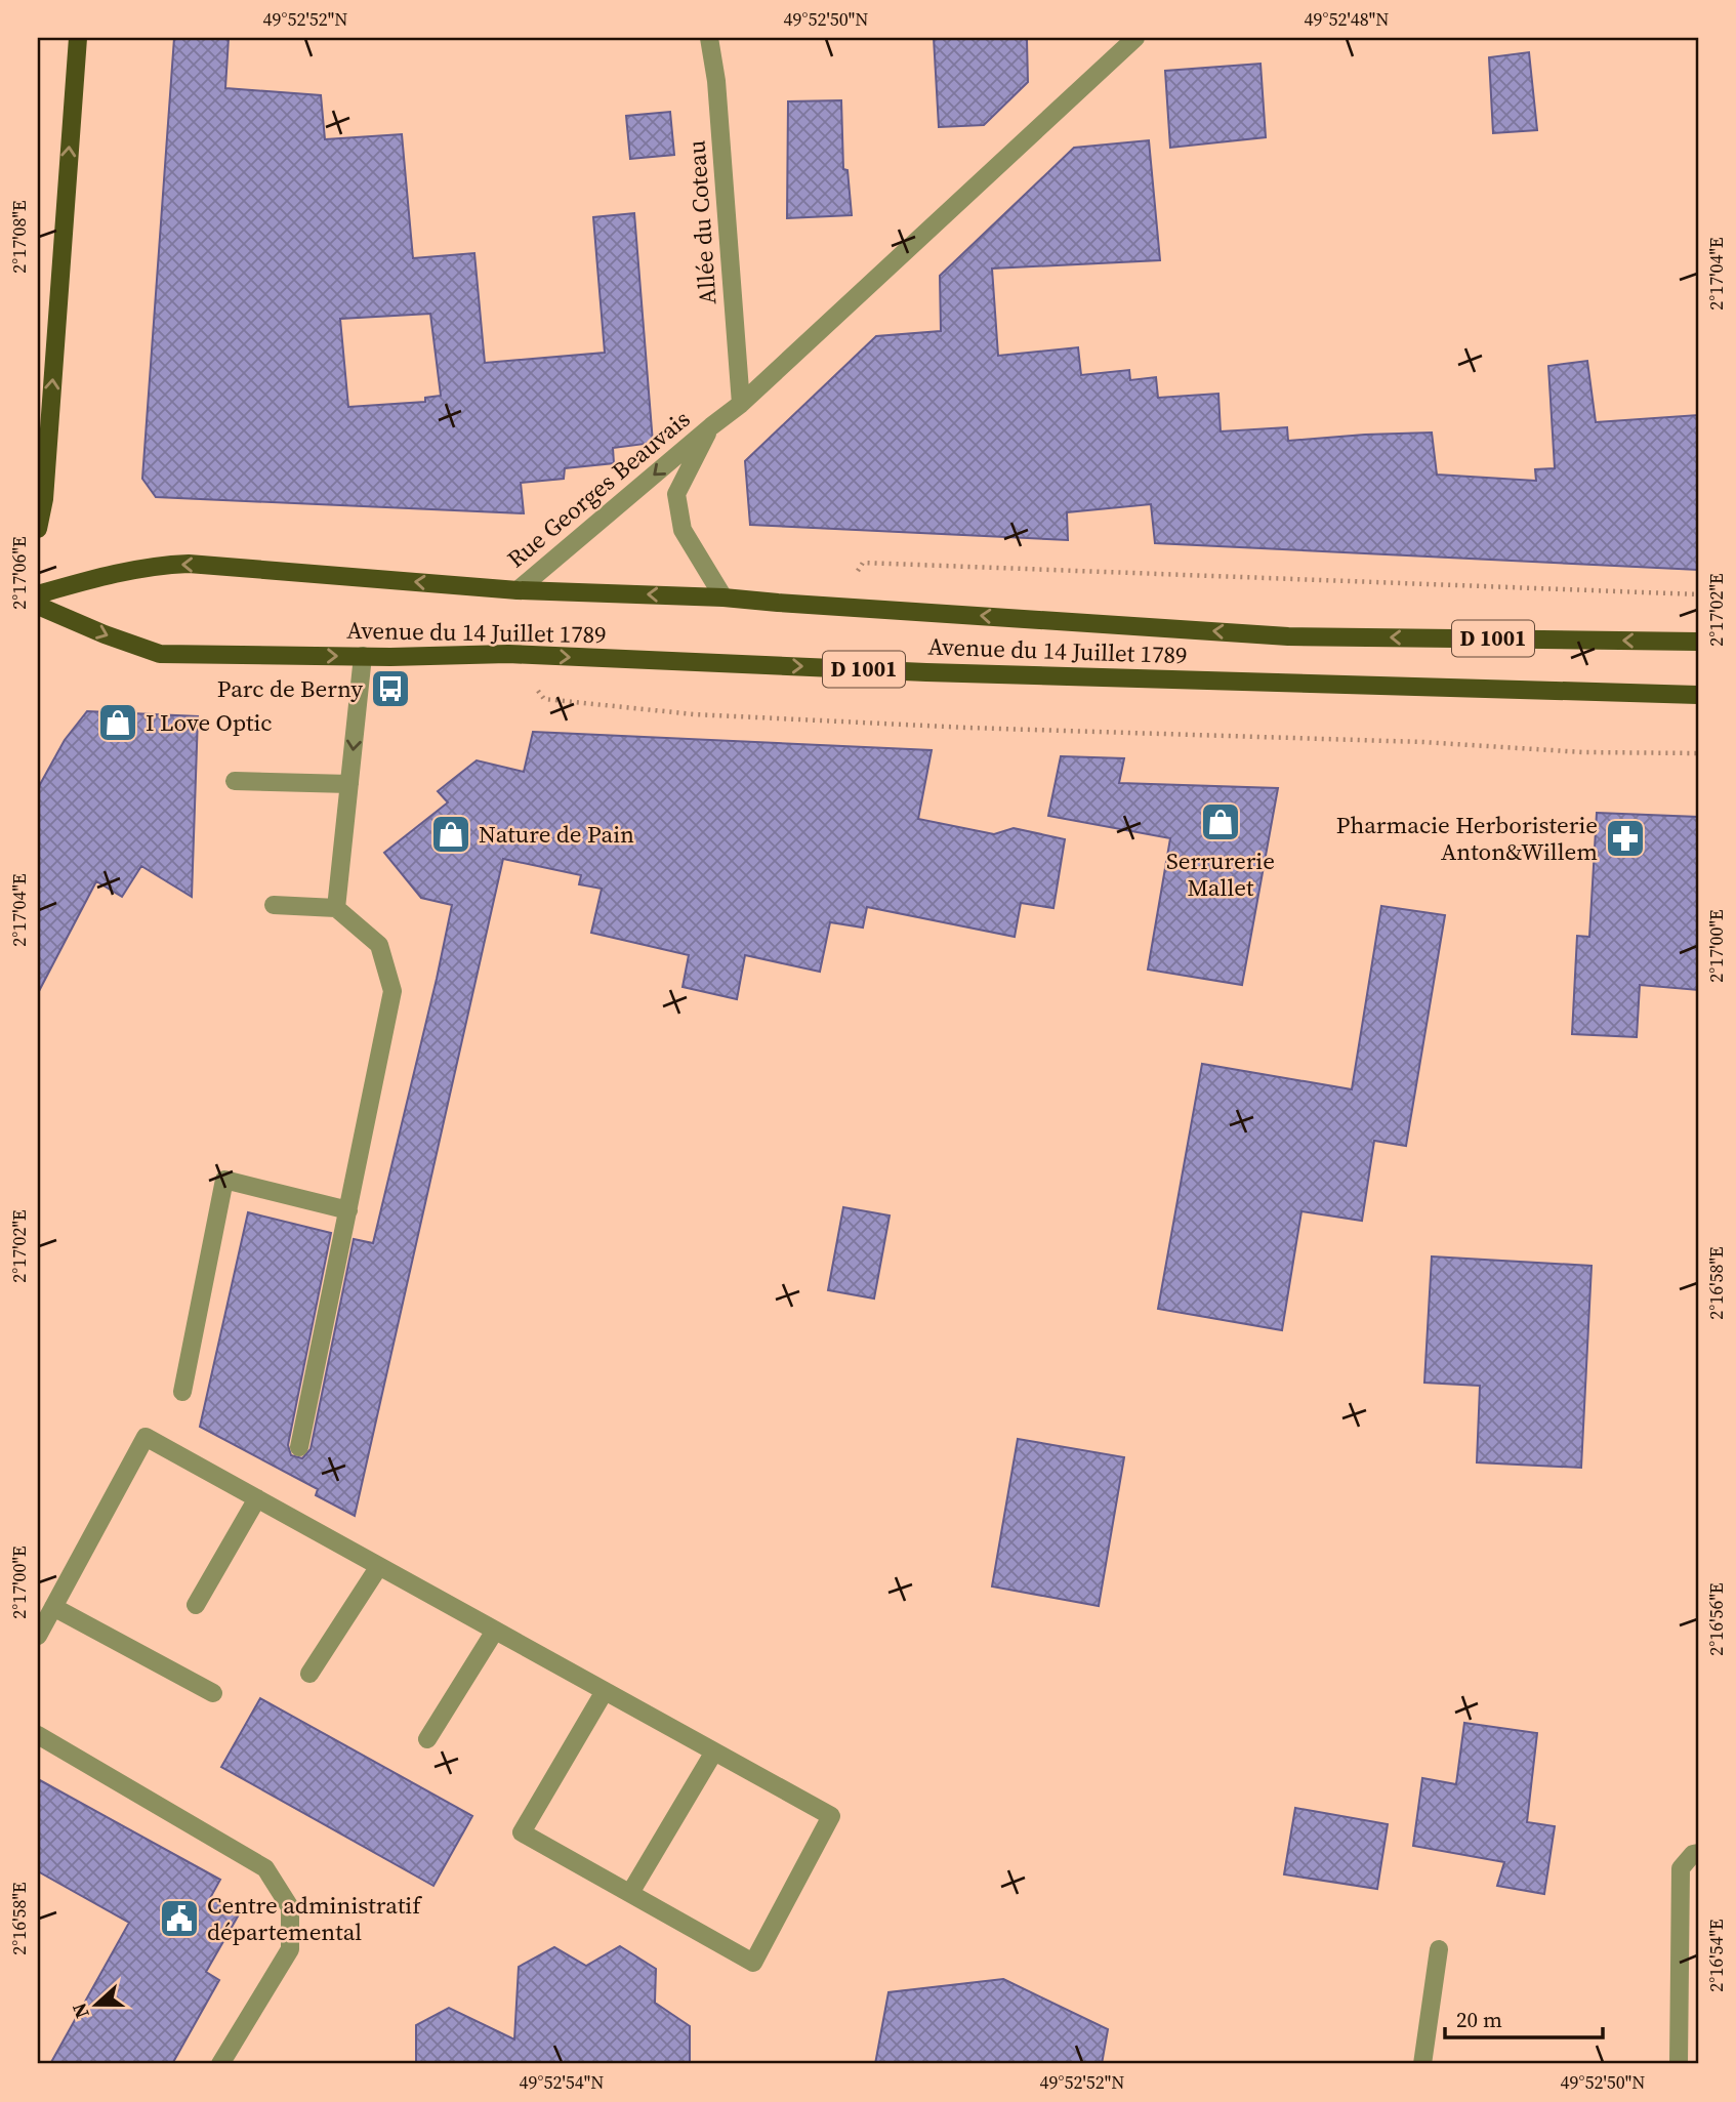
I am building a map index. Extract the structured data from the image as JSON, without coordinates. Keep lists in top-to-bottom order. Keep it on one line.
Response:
{"streets":{"main road":["Avenue du 14 Juillet 1789","D 1001"],"street":["Allée du Coteau","Rue Georges Beauvais"]},"crossings":[["Allée du Coteau","Rue Georges Beauvais"],["Rue Georges Beauvais","Avenue du 14 Juillet 1789"]],"places":{"bus stop":["Parc de Berny"],"shop":["I Love Optic","Serrurerie Mallet","Nature de Pain"],"pharmacy":["Pharmacie Herboristerie Anton&Willem"],"public building":["Centre administratif départemental"]},"scale_bar":"20 m","north":"left","coordinates":["49°52'52\"N","49°52'50\"N","49°52'48\"N","2°17'08\"E","2°17'04\"E","2°17'06\"E","2°17'02\"E","2°17'00\"E","2°16'58\"E","2°16'56\"E","2°16'54\"E","49°52'54\"N"]}
